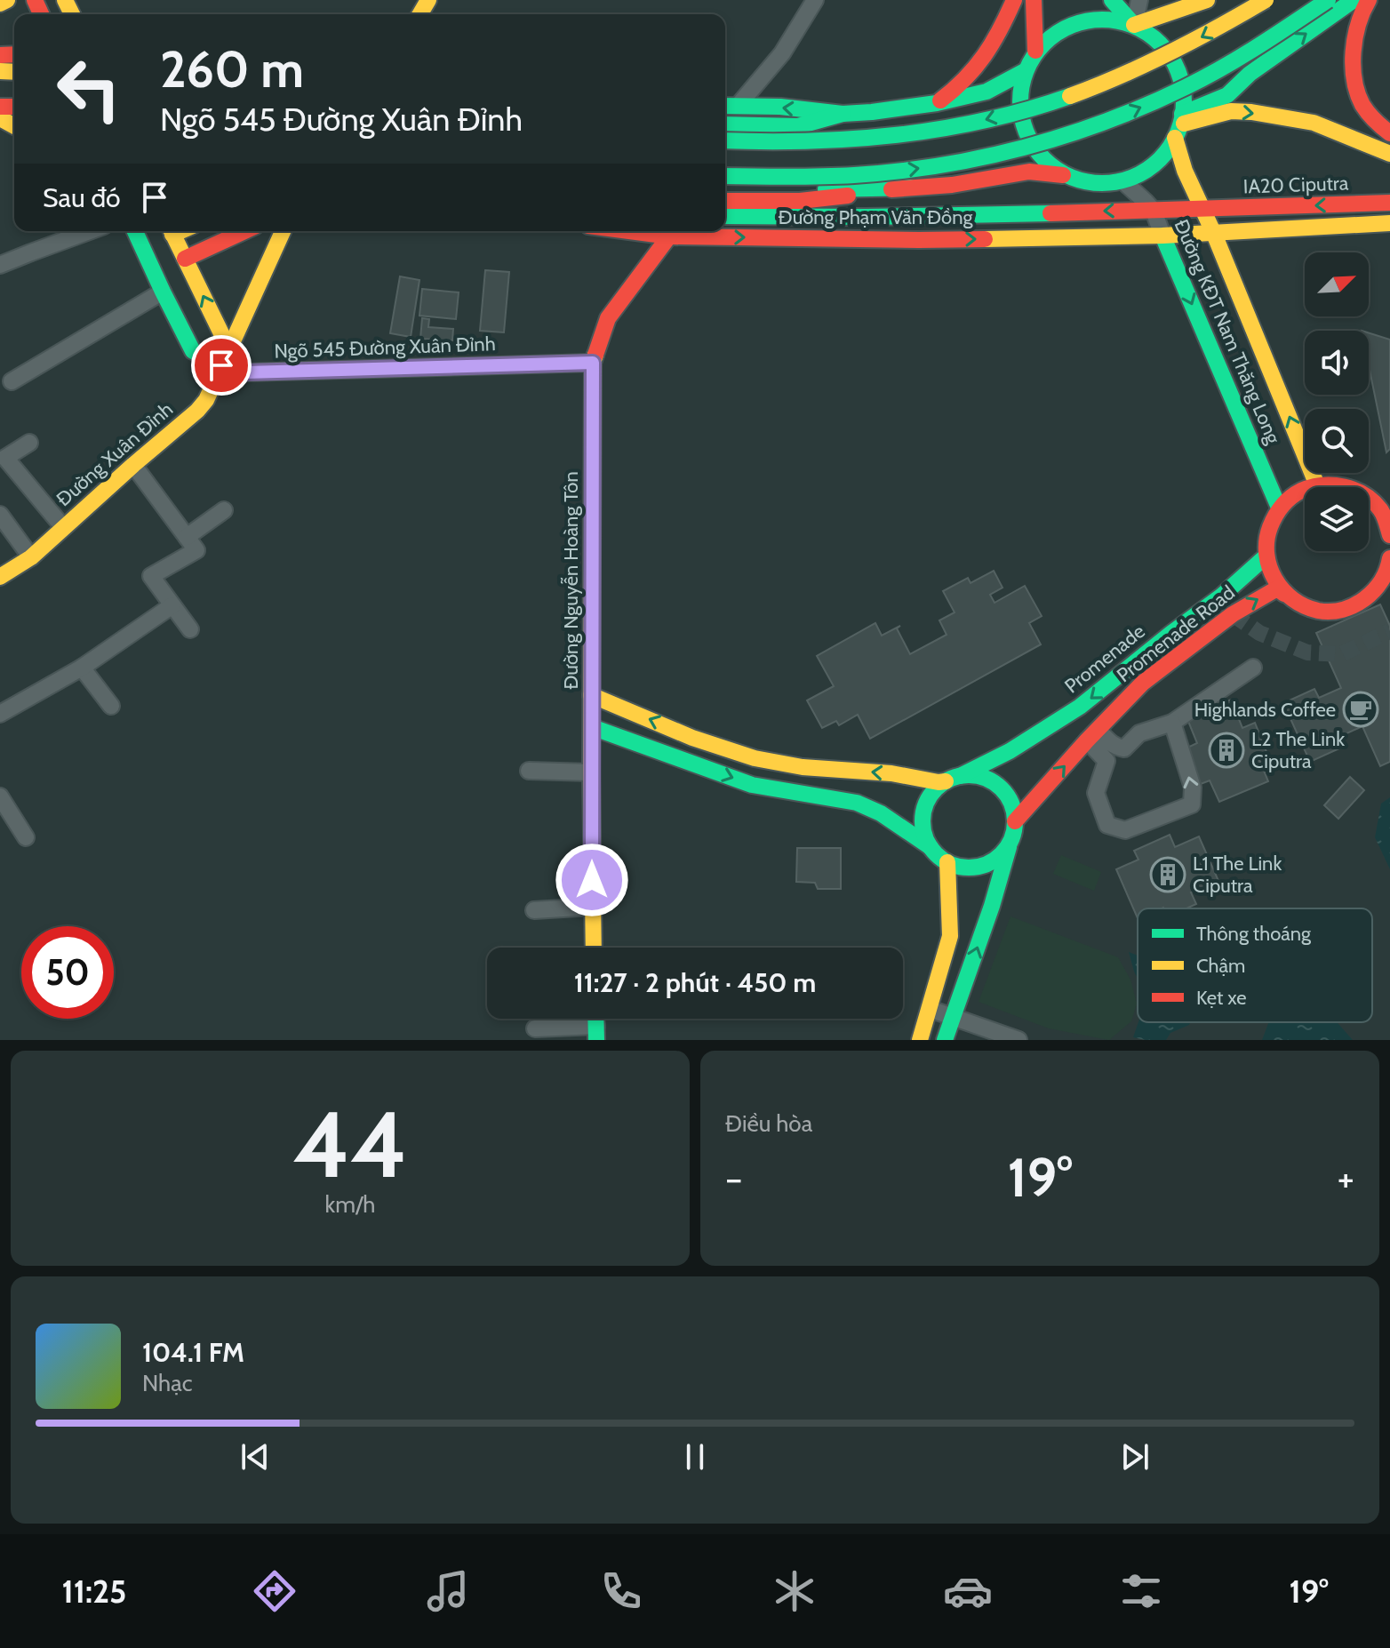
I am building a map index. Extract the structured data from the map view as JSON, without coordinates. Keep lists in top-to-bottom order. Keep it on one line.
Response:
{"streets":{"main road":["IA20 Ciputra","Đường Phạm Văn Đồng","Đường KĐT Nam Thăng Long","Ngõ 545 Đường Xuân Đỉnh","Đường Xuân Đỉnh","Đường Nguyễn Hoàng Tôn","Promenade Road","Promenade"]},"crossings":[["IA20 Ciputra","Đường Phạm Văn Đồng"],["IA20 Ciputra","Đường KĐT Nam Thăng Long"],["Đường Phạm Văn Đồng","Đường KĐT Nam Thăng Long"],["Đường Phạm Văn Đồng","Đường Nguyễn Hoàng Tôn"],["Ngõ 545 Đường Xuân Đỉnh","Đường Xuân Đỉnh"],["Ngõ 545 Đường Xuân Đỉnh","Đường Nguyễn Hoàng Tôn"],["Promenade Road","Promenade"]],"one_way":["Promenade Road","Promenade"],"places":{"cafe":["Highlands Coffee"],"building":["L2 The Link Ciputra","L1 The Link Ciputra"]},"legend":["Thông thoáng","Chậm","Kẹt xe"],"north":"top right","page":{"turn":["260 m","Ngõ 545 Đường Xuân Đỉnh"],"then":"Sau đó","limit":"50","trip":"11:27 · 2 phút · 450 m","tile":[["44","km/h"],"Điều hòa"],"heat":["−","19°","+"],"song":["104.1 FM","Nhạc"],"tabs":["11:25","19°"]}}
